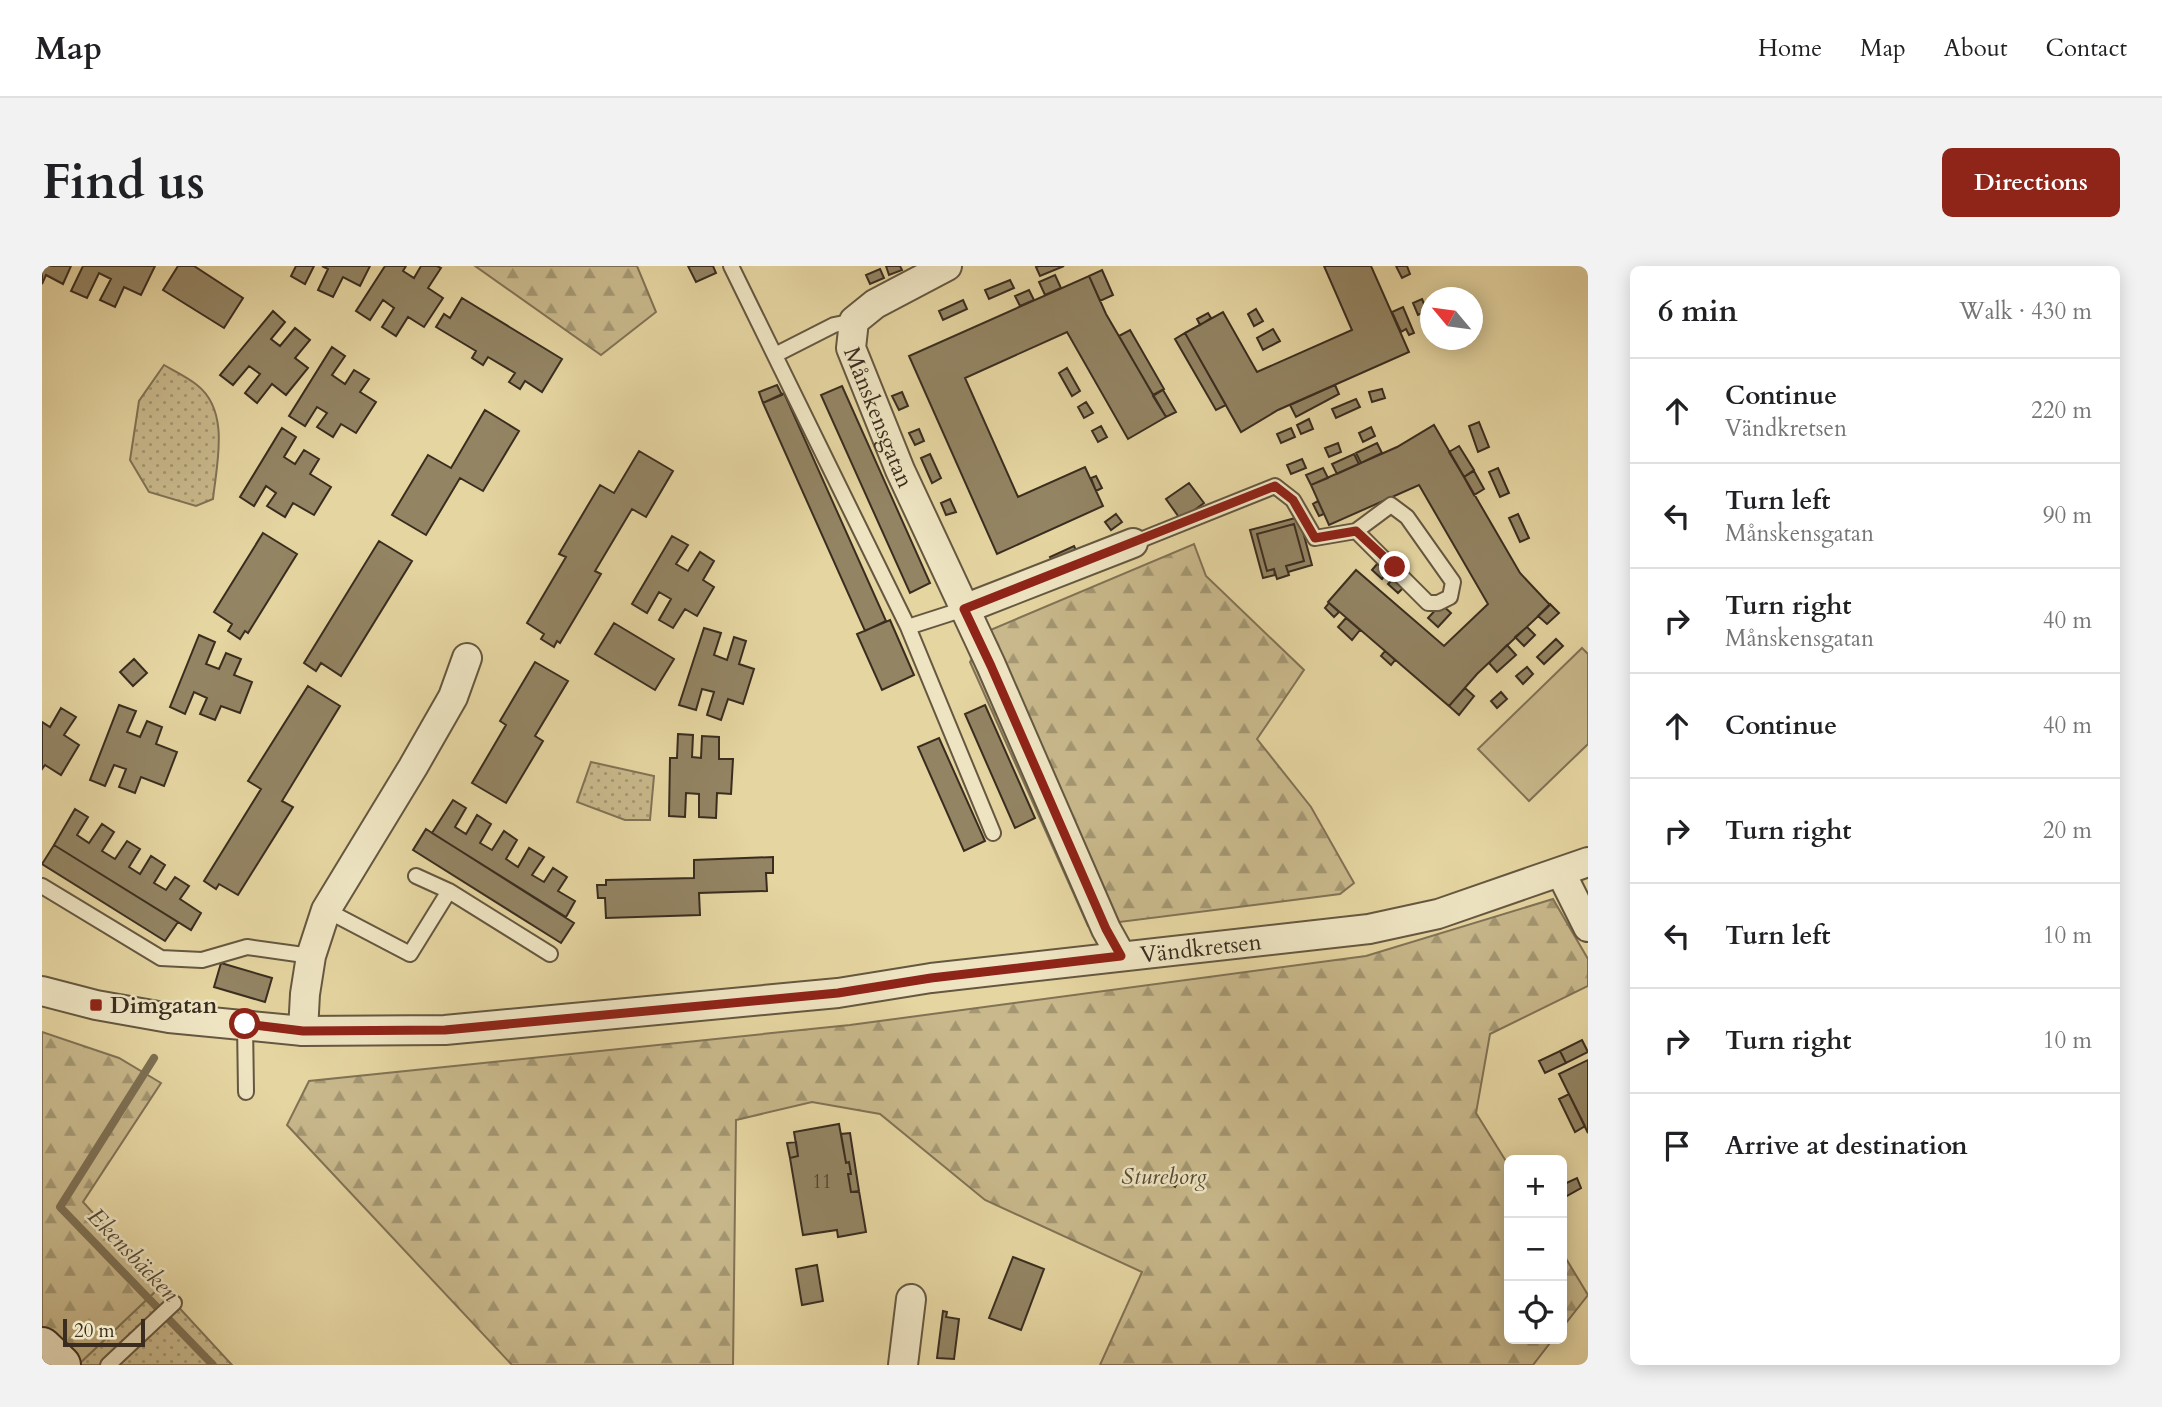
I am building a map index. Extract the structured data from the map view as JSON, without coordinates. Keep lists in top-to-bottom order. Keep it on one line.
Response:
{"streets":{"street":["Månskensgatan","Vändkretsen"]},"crossings":[["Månskensgatan","Vändkretsen"]],"water":["Ekensbäcken"],"parks":["Stureborg"],"places":{"transit":["Dimgatan"]},"house_numbers":["11"],"scale_bar":"20 m","north":"top left","page":{"header":"Map","nav":["Home","Map","About","Contact"],"buttons":"Directions","title":"Find us","heading":["6 min","Walk · 430 m"],"list":[["Continue","Vändkretsen","220 m"],["Turn left","Månskensgatan","90 m"],["Turn right","Månskensgatan","40 m"],["Continue","40 m"],["Turn right","20 m"],["Turn left","10 m"],["Turn right","10 m"],"Arrive at destination"],"map_buttons":["+","−"],"scale":"20 m"}}
